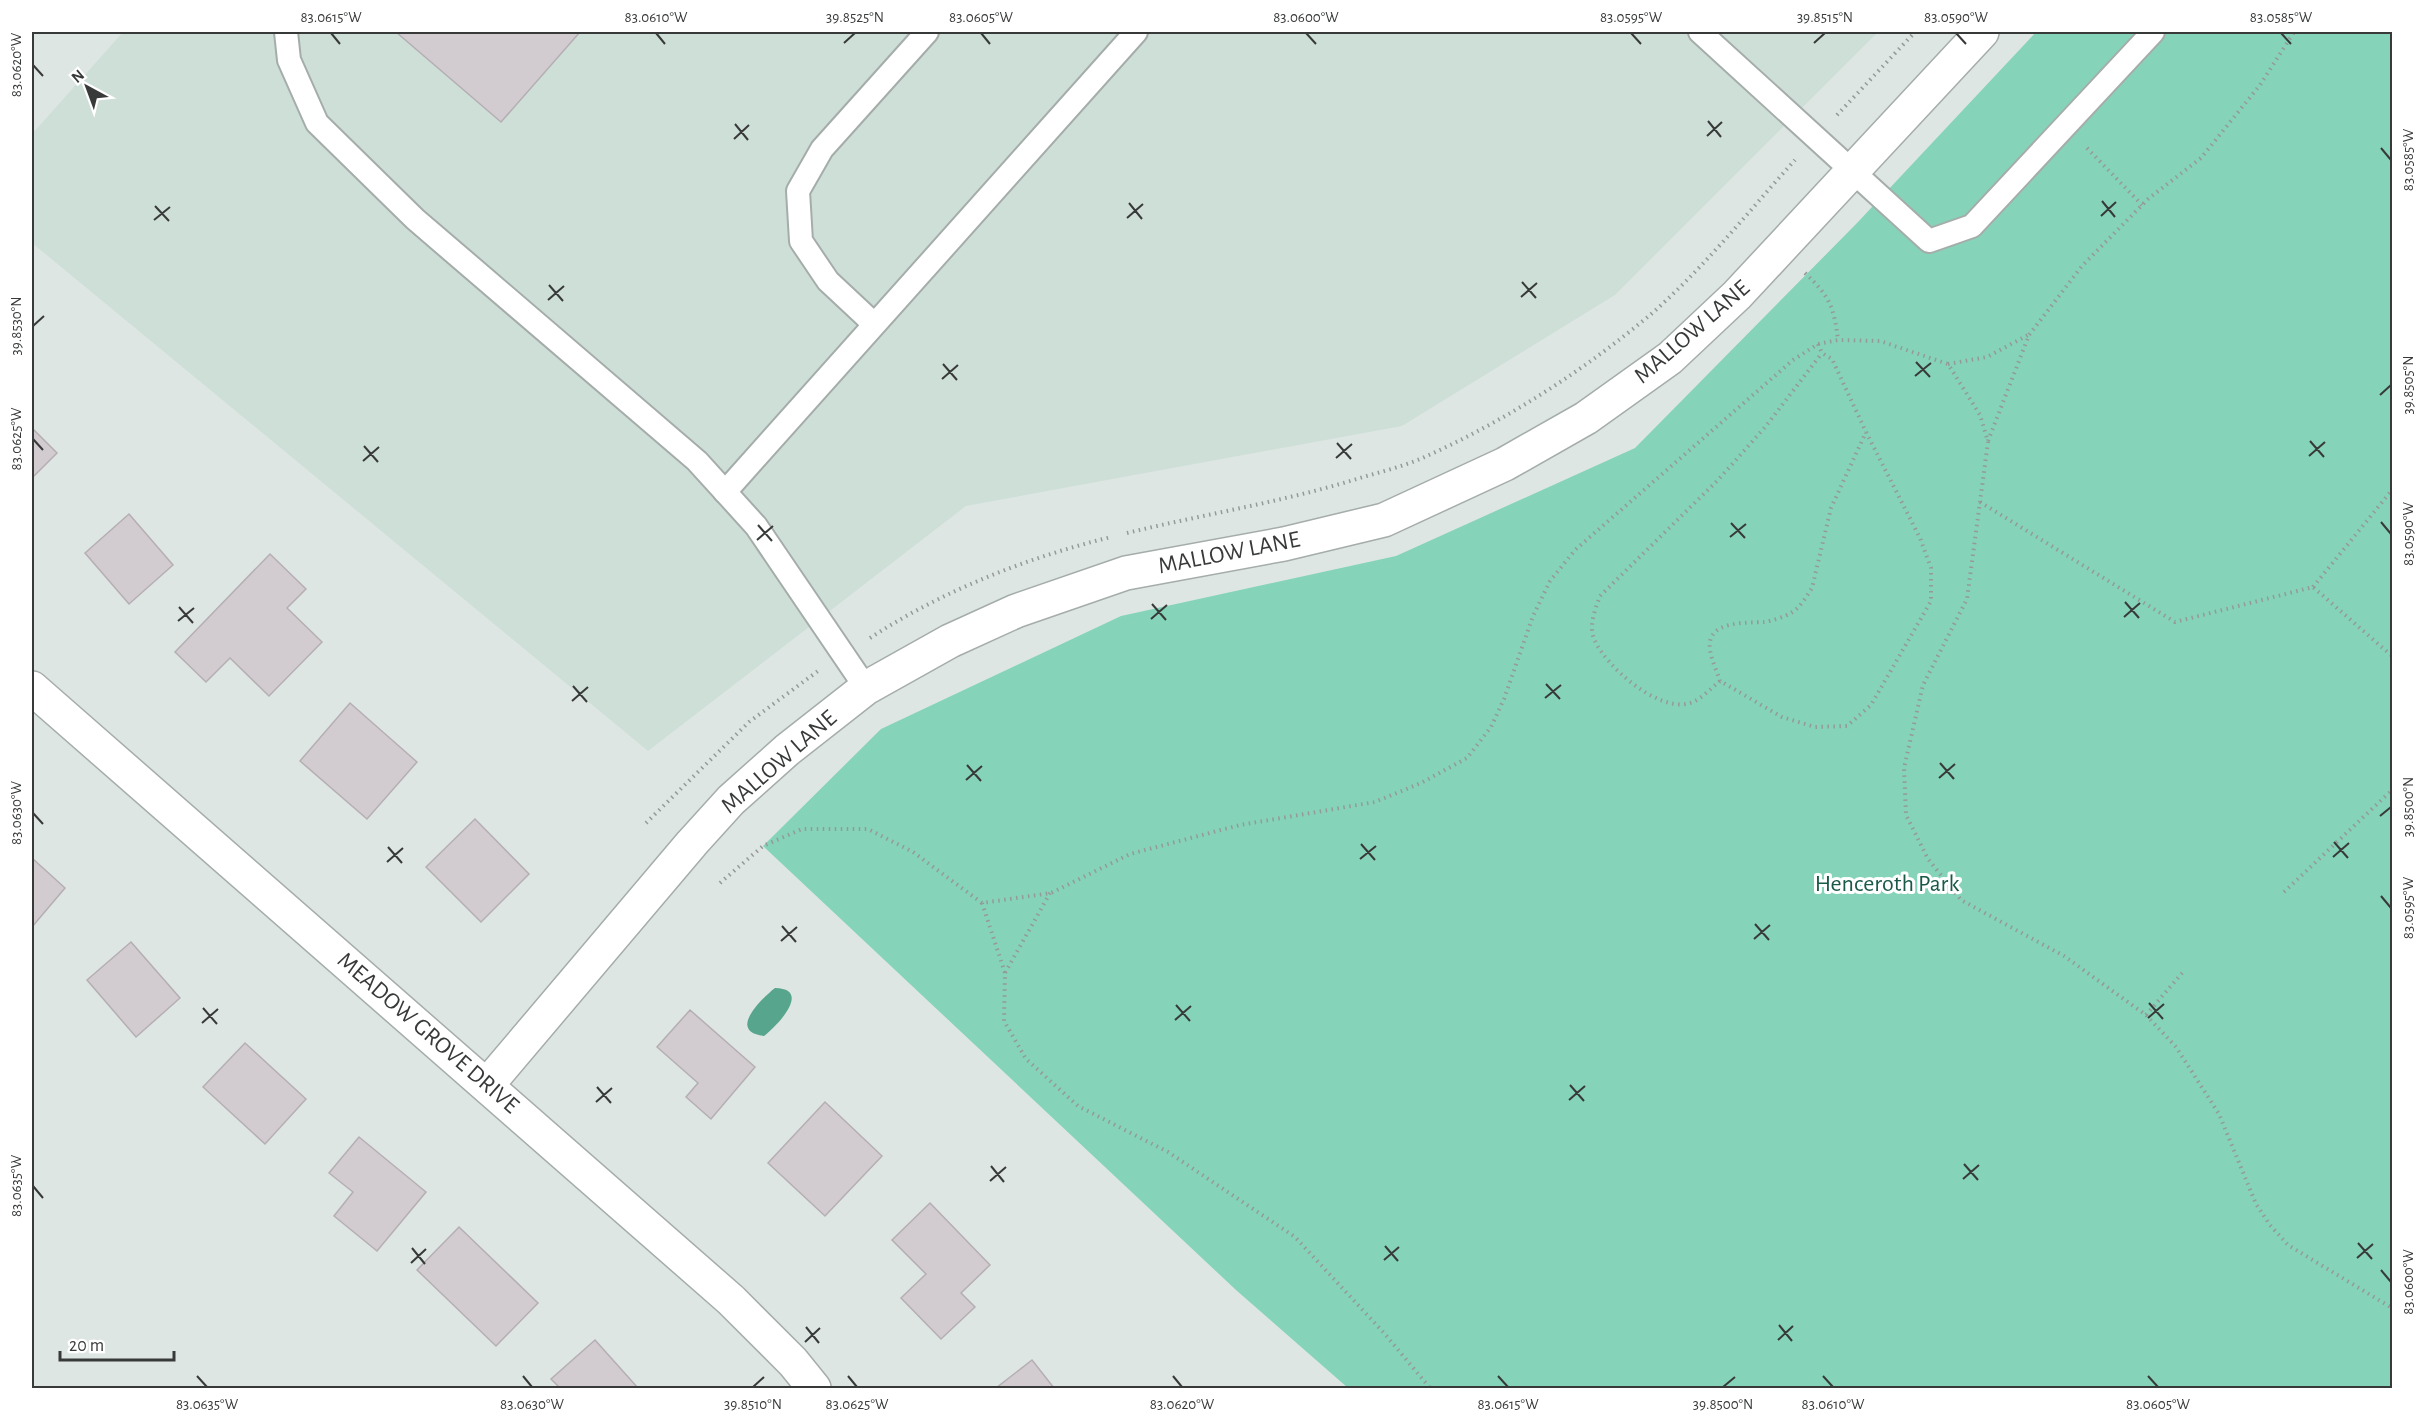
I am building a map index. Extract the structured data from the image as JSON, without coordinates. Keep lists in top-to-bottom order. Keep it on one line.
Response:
{"streets":{"street":["MALLOW LANE","MEADOW GROVE DRIVE"]},"crossings":[["MALLOW LANE","MEADOW GROVE DRIVE"]],"parks":["Henceroth Park"],"scale_bar":"20 m","north":"top left","coordinates":["83.0615°W","83.0610°W","39.8525°N","83.0605°W","83.0600°W","83.0595°W","39.8515°N","83.0590°W","83.0585°W","83.0620°W","39.8530°N","39.8505°N","83.0625°W","39.8500°N","83.0630°W","83.0635°W","39.8510°N"]}
